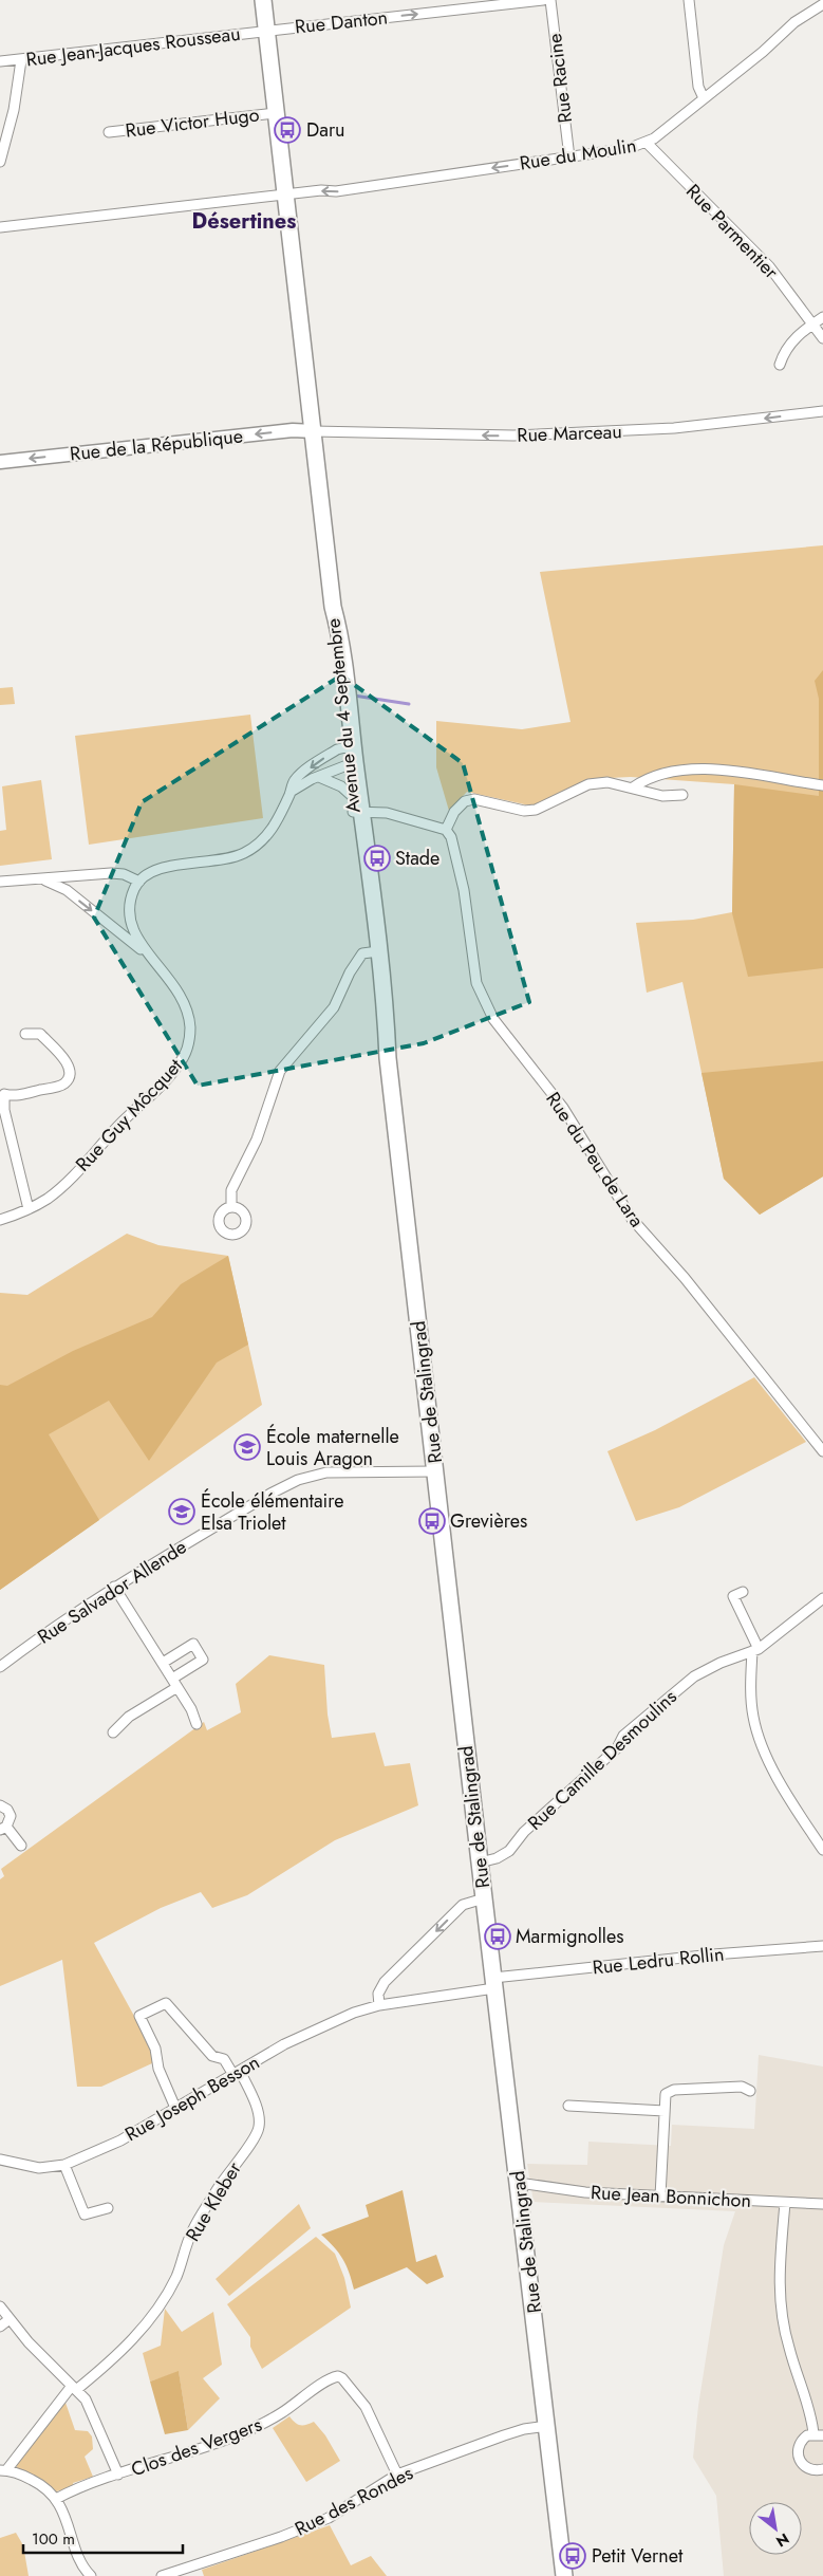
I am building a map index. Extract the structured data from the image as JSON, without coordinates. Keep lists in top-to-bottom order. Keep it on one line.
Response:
{"streets":{"main road":["Avenue du 4 Septembre","Rue de Stalingrad"],"street":["Rue Danton","Rue Jean-Jacques Rousseau","Rue Racine","Rue Victor Hugo","Rue du Moulin","Rue Parmentier","Rue Marceau","Rue de la République","Rue Guy Môcquet","Rue du Peu de Lara","Rue Salvador Allende","Rue Camille Desmoulins","Rue Ledru Rollin","Rue Joseph Besson","Rue Jean Bonnichon","Rue Kleber","Clos des Vergers","Rue des Rondes"]},"crossings":[["Rue Danton","Rue Jean-Jacques Rousseau"],["Rue Racine","Rue du Moulin"],["Rue du Moulin","Rue Parmentier"],["Rue Marceau","Rue de la République"],["Rue Marceau","Avenue du 4 Septembre"],["Rue de la République","Avenue du 4 Septembre"],["Avenue du 4 Septembre","Rue de Stalingrad"],["Rue de Stalingrad","Rue Salvador Allende"],["Rue de Stalingrad","Rue Camille Desmoulins"],["Rue de Stalingrad","Rue Ledru Rollin"],["Rue de Stalingrad","Rue Jean Bonnichon"],["Rue de Stalingrad","Rue des Rondes"],["Rue Ledru Rollin","Rue Joseph Besson"],["Rue Joseph Besson","Rue Kleber"],["Clos des Vergers","Rue des Rondes"]],"one_way":["Rue Danton","Rue Marceau","Rue de la République"],"districts":["Désertines"],"places":{"bus stop":["Daru","Stade","Grevières","Marmignolles","Petit Vernet"],"school or university":["École maternelle Louis Aragon","École élémentaire Elsa Triolet"]},"scale_bar":"100 m","north":"bottom right"}
